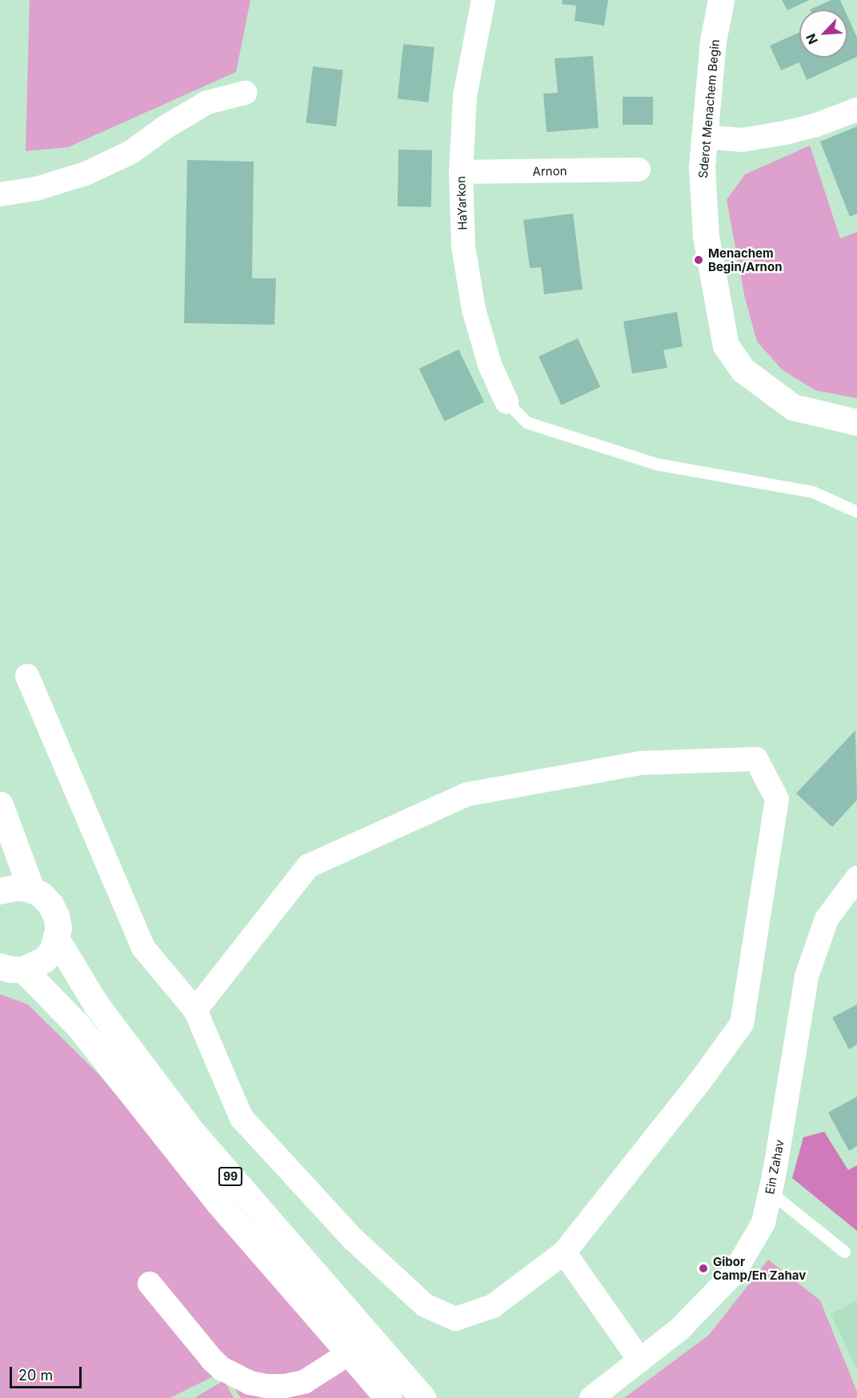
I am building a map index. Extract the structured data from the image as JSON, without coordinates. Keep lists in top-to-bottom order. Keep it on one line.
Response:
{"streets":{"main road":["Sderot Menachem Begin","99"],"street":["Arnon","HaYarkon","Ein Zahav"]},"crossings":[["Arnon","HaYarkon"]],"places":["Menachem Begin/Arnon","Gibor Camp/En Zahav"],"scale_bar":"20 m","north":"bottom left"}
